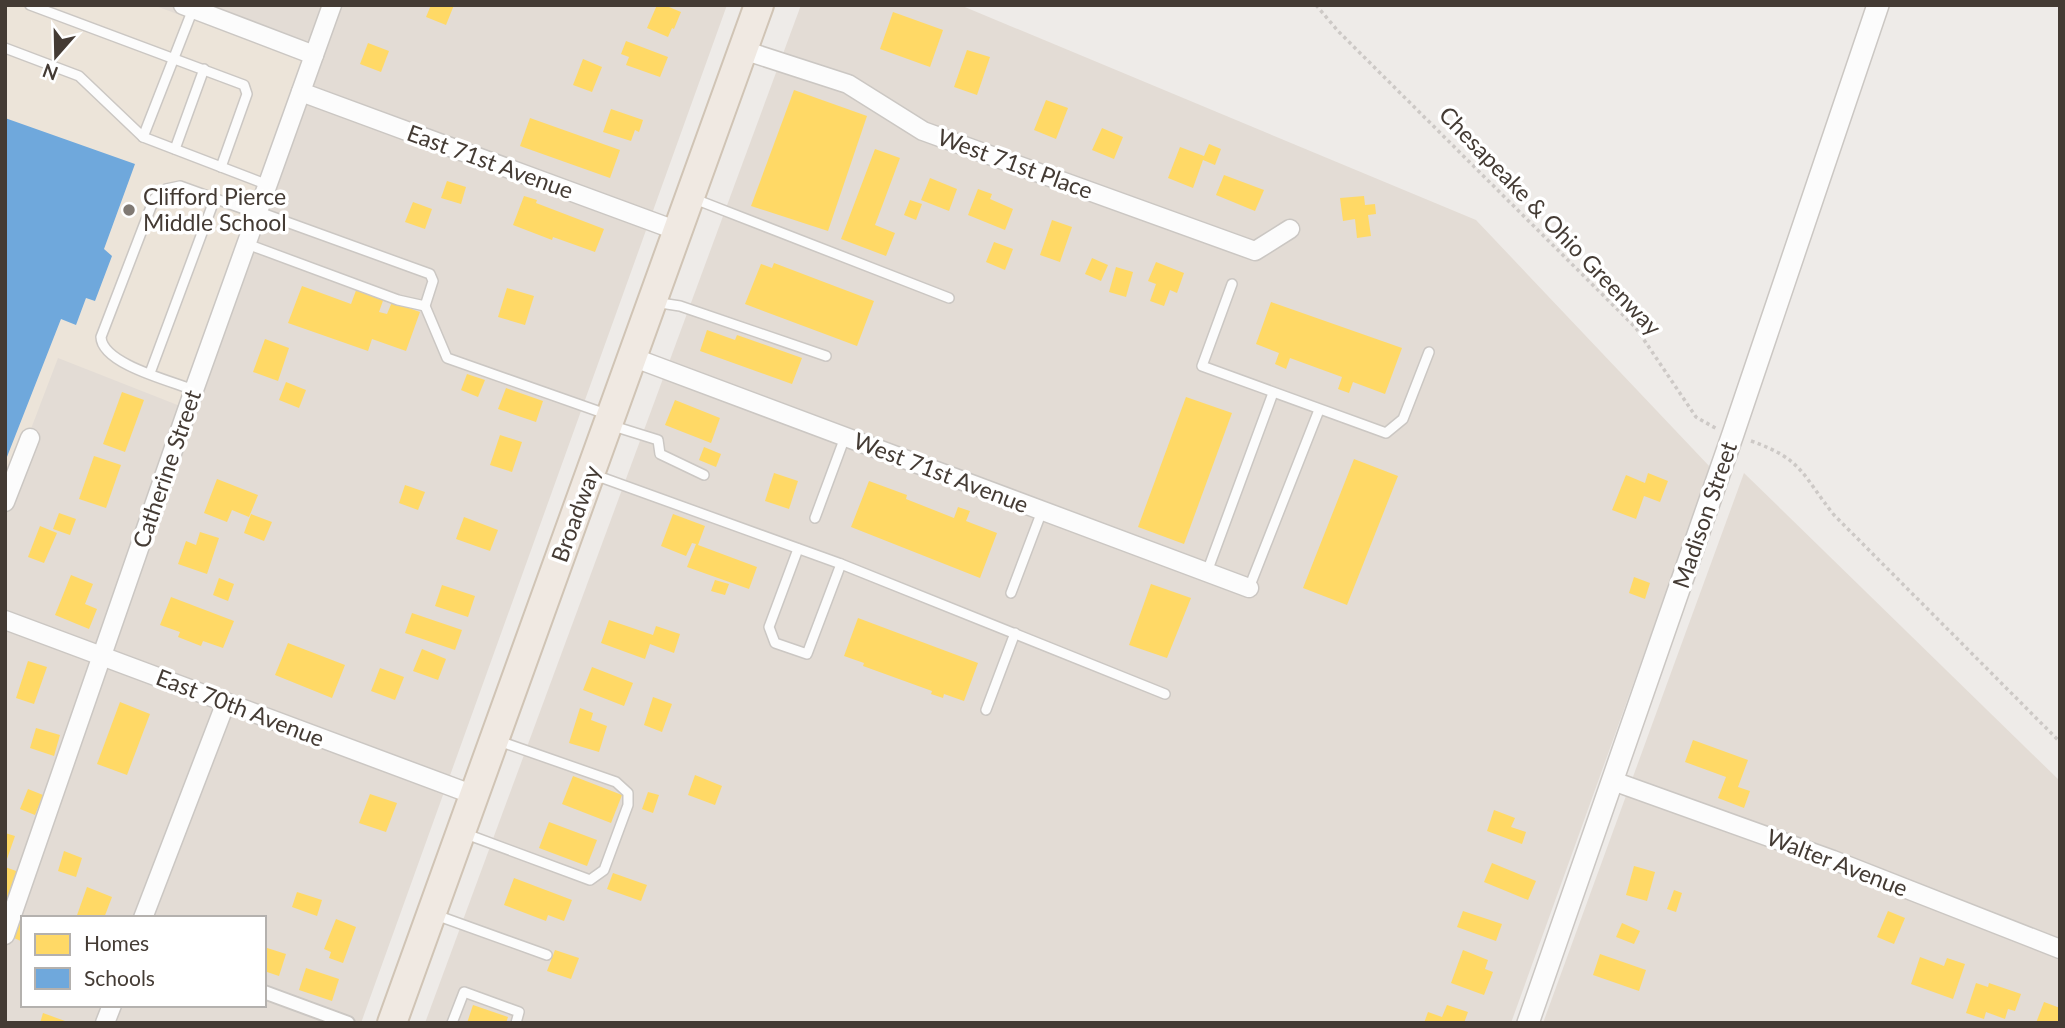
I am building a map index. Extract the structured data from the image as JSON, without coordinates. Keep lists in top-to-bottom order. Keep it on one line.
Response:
{"streets":{"main road":["Broadway"],"street":["East 71st Avenue","West 71st Place","Catherine Street","West 71st Avenue","Madison Street","East 70th Avenue","Walter Avenue"],"path":["Chesapeake & Ohio Greenway"]},"crossings":[["East 71st Avenue","Catherine Street"],["East 71st Avenue","Broadway"],["West 71st Place","Broadway"],["Chesapeake & Ohio Greenway","Madison Street"],["Catherine Street","East 70th Avenue"],["West 71st Avenue","Broadway"],["Broadway","East 70th Avenue"],["Madison Street","Walter Avenue"]],"places":["Clifford Pierce Middle School"],"legend":["Homes","Schools"],"north":"bottom"}
